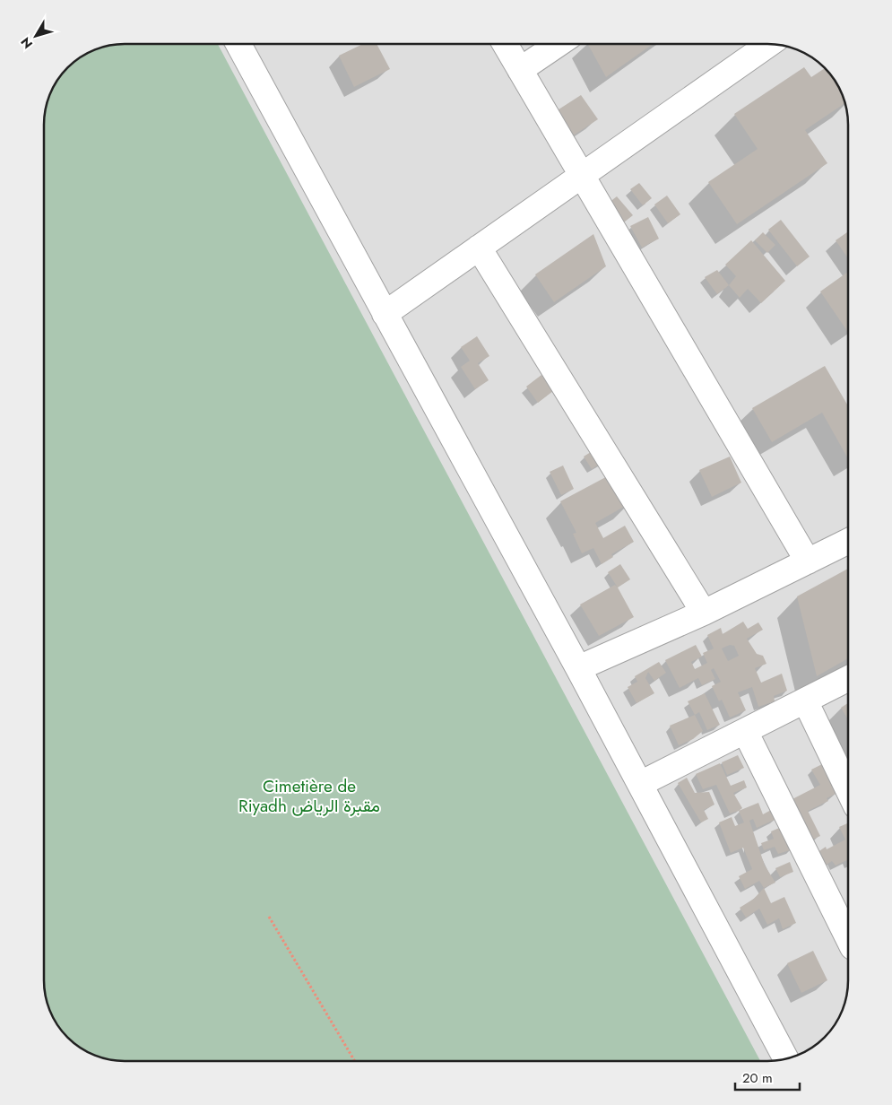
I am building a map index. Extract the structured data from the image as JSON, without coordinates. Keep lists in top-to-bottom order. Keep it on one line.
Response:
{"parks":["Cimetière de Riyadh مقبرة الرياض"],"scale_bar":"20 m","north":"bottom left"}
